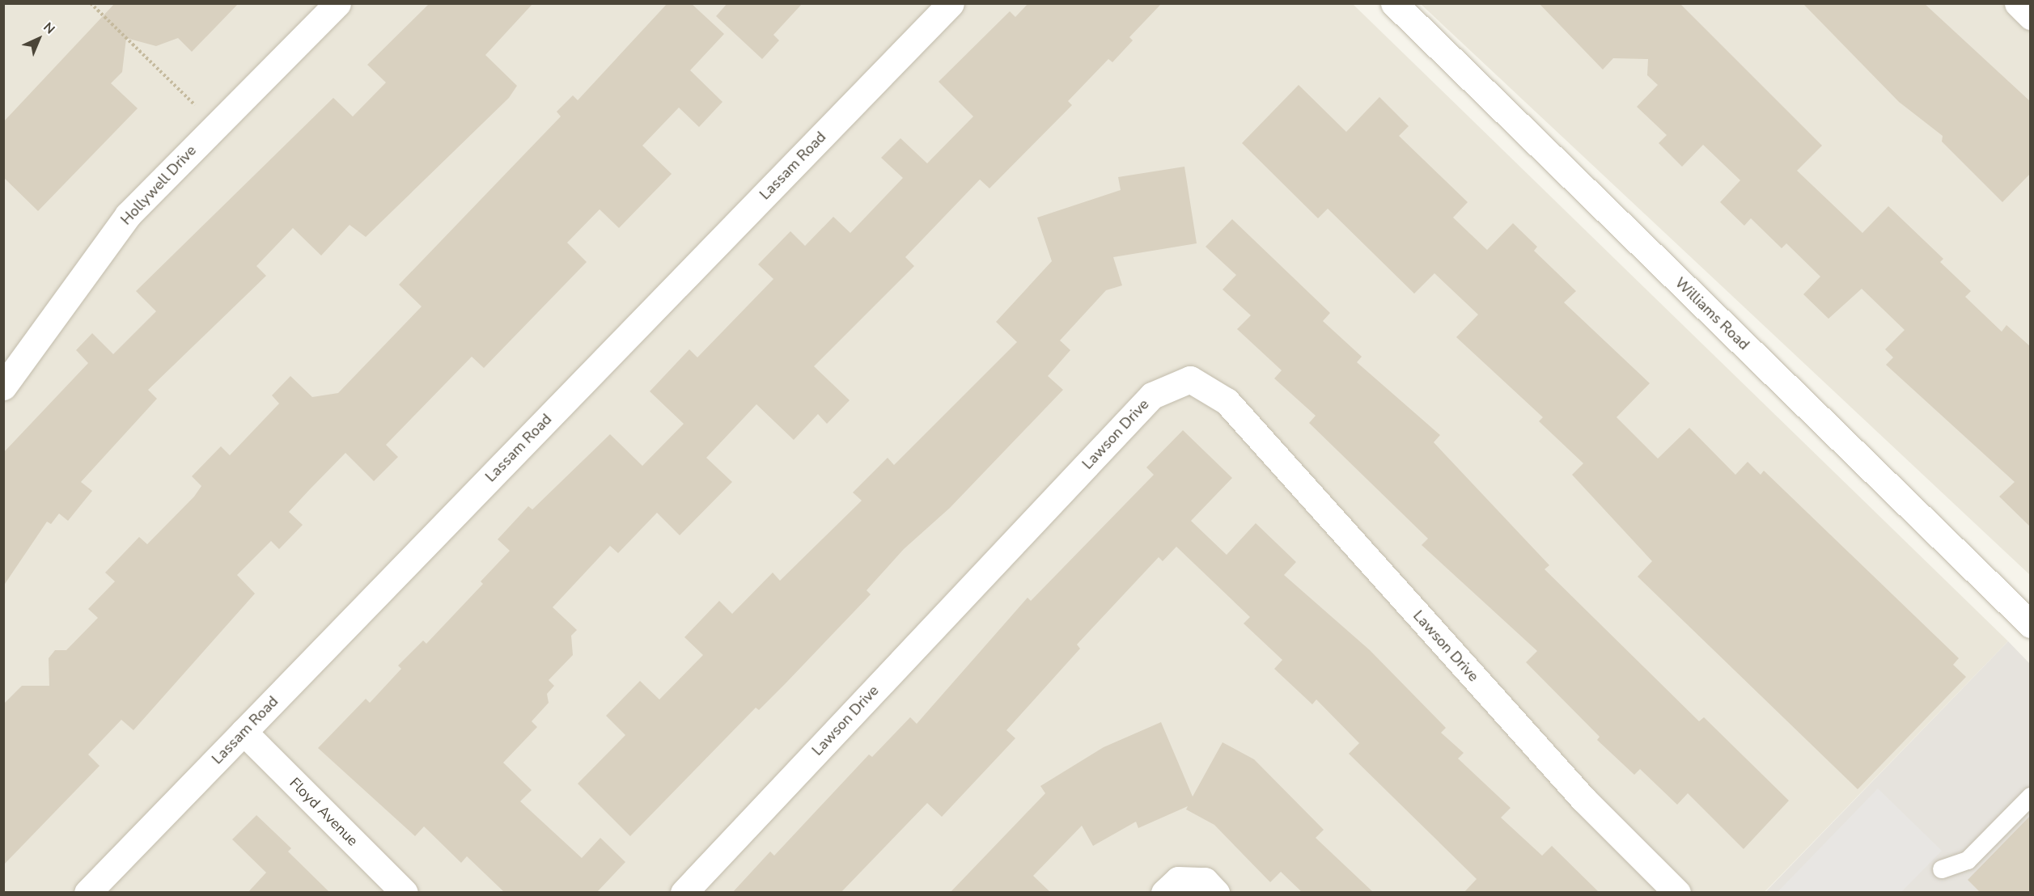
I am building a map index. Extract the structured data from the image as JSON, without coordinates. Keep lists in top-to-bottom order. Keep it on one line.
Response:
{"streets":{"street":["Lassam Road","Hollywell Drive","Williams Road","Lawson Drive","Floyd Avenue"]},"crossings":[["Lassam Road","Floyd Avenue"]],"north":"top right"}
